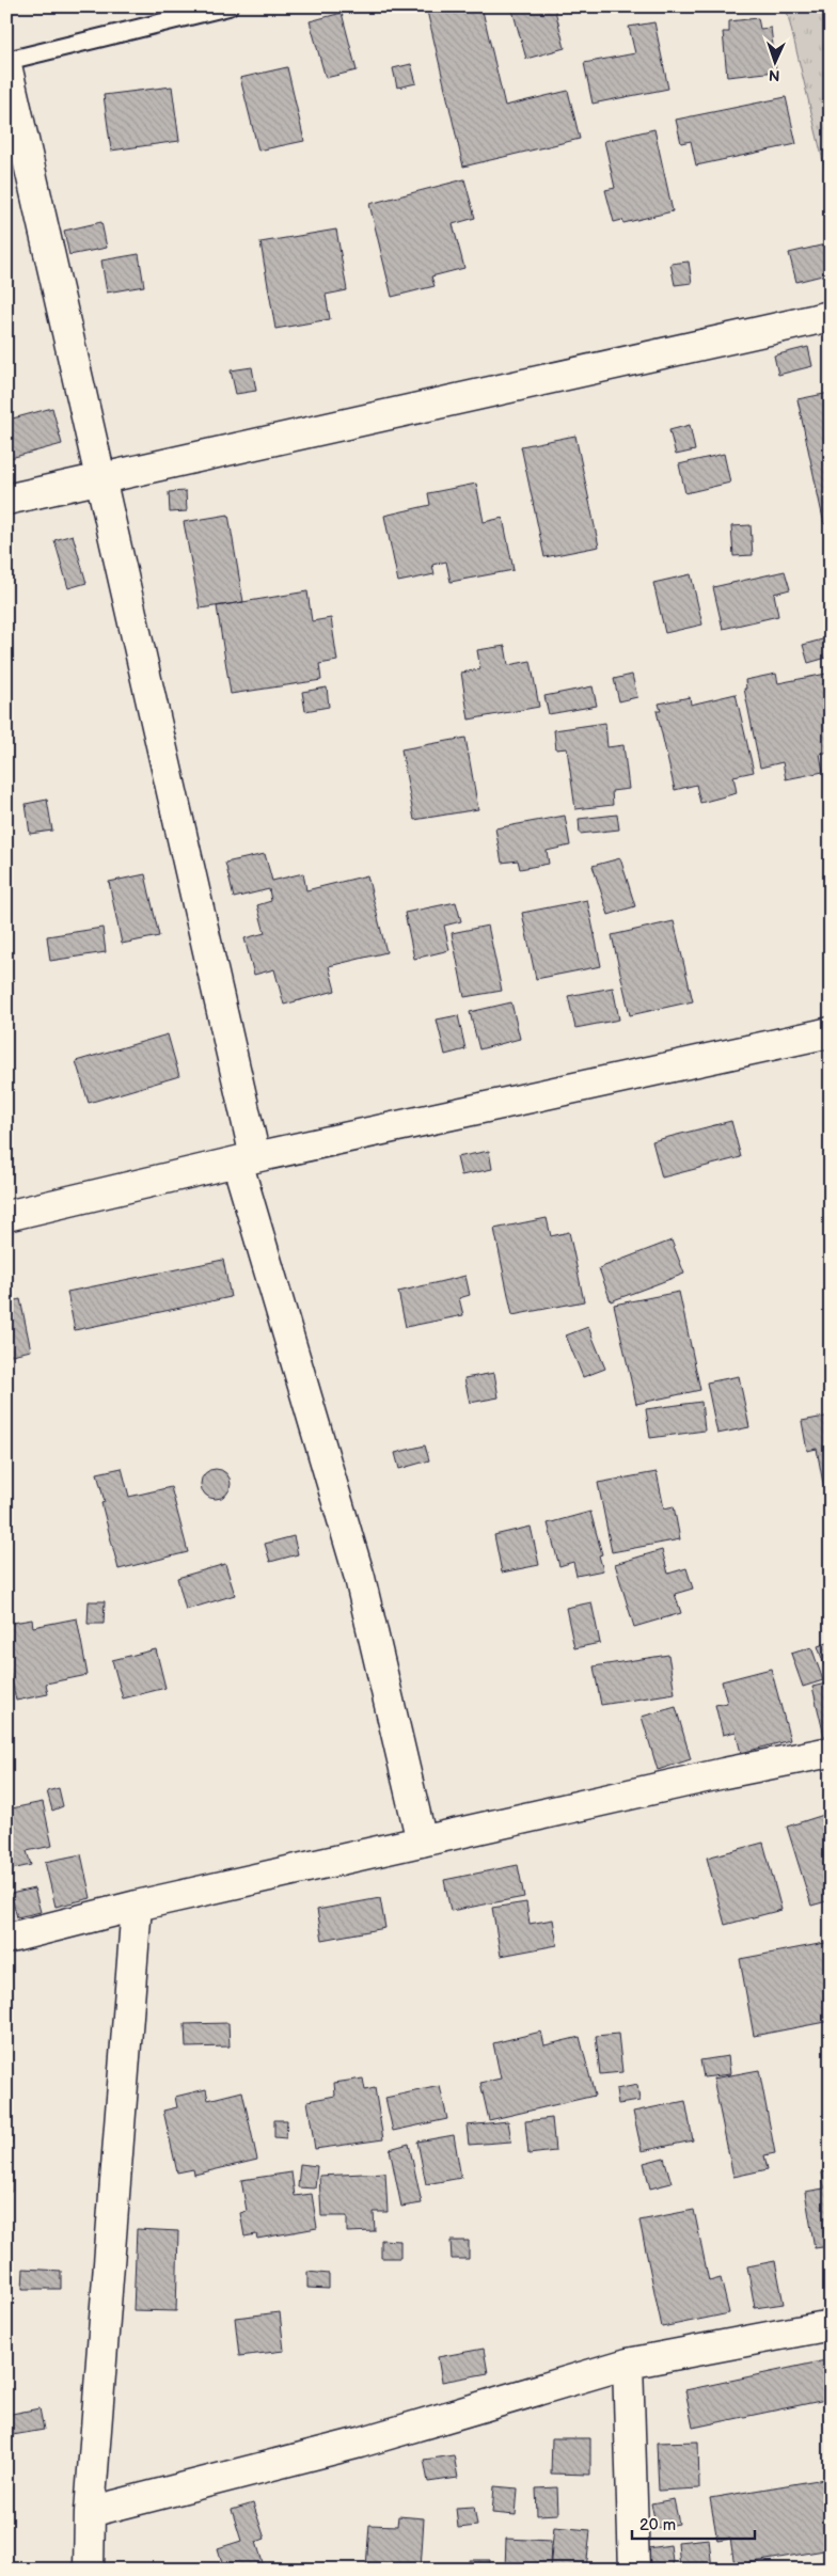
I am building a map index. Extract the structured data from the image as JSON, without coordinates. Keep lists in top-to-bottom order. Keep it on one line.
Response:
{"scale_bar":"20 m","north":"bottom"}
